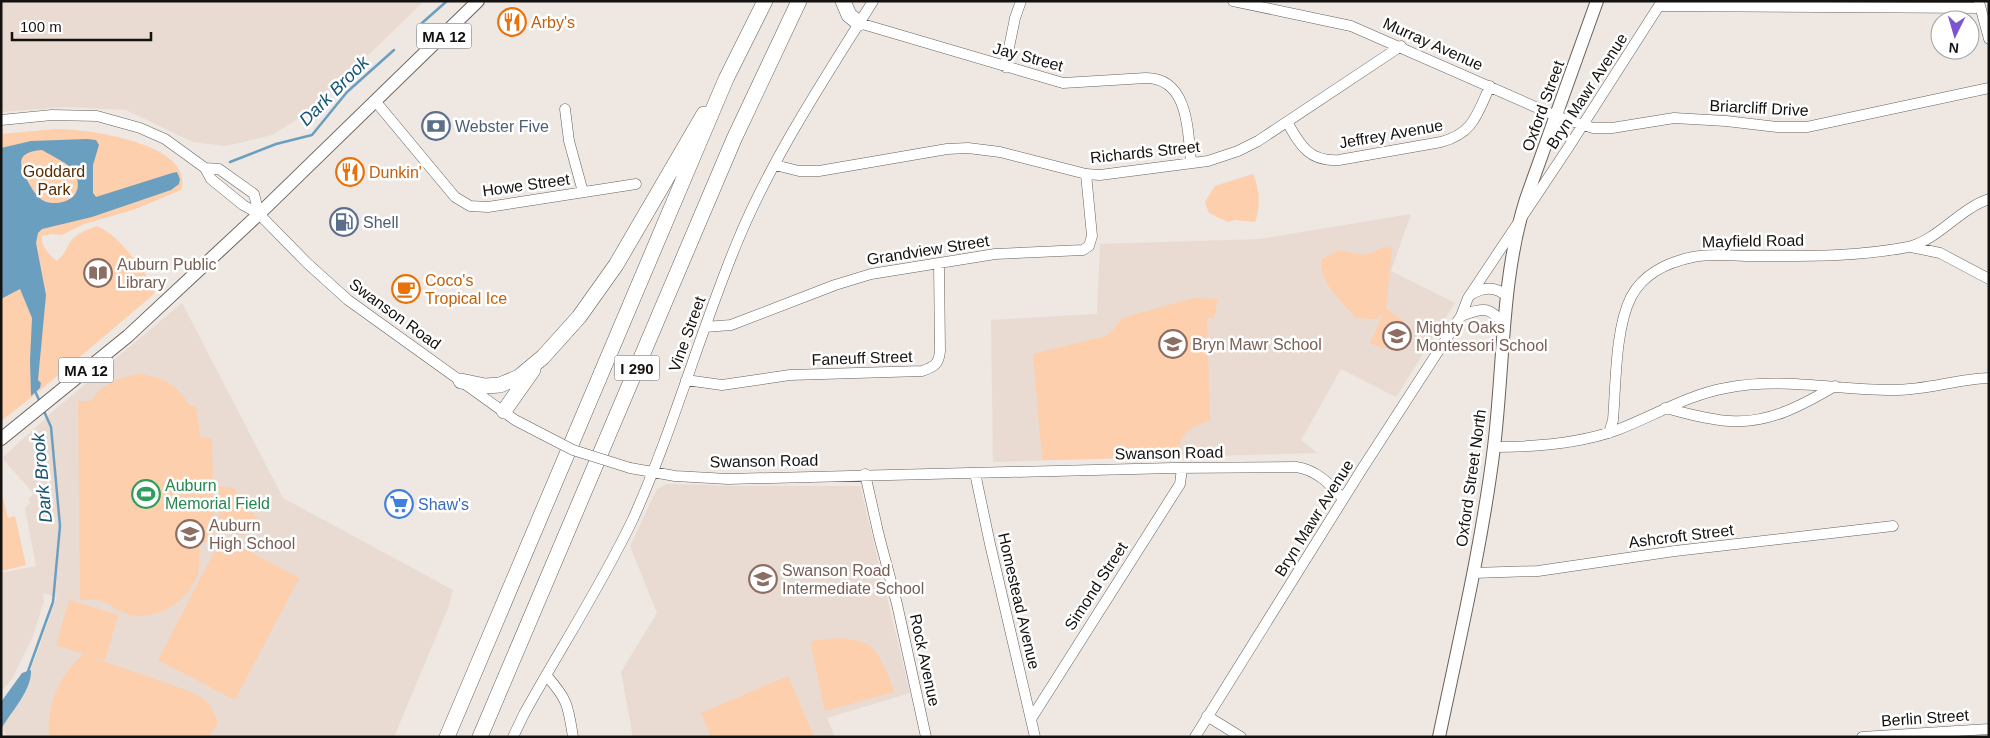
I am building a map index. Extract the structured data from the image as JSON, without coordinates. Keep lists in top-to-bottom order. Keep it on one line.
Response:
{"streets":{"highway":["I 290"],"main road":["MA 12","Oxford Street","Oxford Street North"],"street":["Murray Avenue","Jay Street","Bryn Mawr Avenue","Briarcliff Drive","Jeffrey Avenue","Richards Street","Howe Street","Mayfield Road","Grandview Street","Swanson Road","Vine Street","Faneuff Street","Ashcroft Street","Simond Street","Homestead Avenue","Rock Avenue","Berlin Street"]},"crossings":[["MA 12","Howe Street"],["MA 12","Swanson Road"],["Murray Avenue","Oxford Street"],["Murray Avenue","Briarcliff Drive"],["Murray Avenue","Jeffrey Avenue"],["Murray Avenue","Richards Street"],["Jay Street","Richards Street"],["Jay Street","Vine Street"],["Bryn Mawr Avenue","Oxford Street"],["Bryn Mawr Avenue","Briarcliff Drive"],["Bryn Mawr Avenue","Swanson Road"],["Bryn Mawr Avenue","Oxford Street North"],["Oxford Street","Briarcliff Drive"],["Oxford Street","Oxford Street North"],["Jeffrey Avenue","Richards Street"],["Richards Street","Grandview Street"],["Richards Street","Vine Street"],["Grandview Street","Vine Street"],["Grandview Street","Faneuff Street"],["Swanson Road","Vine Street"],["Swanson Road","Simond Street"],["Swanson Road","Homestead Avenue"],["Swanson Road","Rock Avenue"],["Vine Street","Faneuff Street"],["Oxford Street North","Ashcroft Street"],["Simond Street","Homestead Avenue"]],"water":["Dark Brook"],"parks":["Goddard Park"],"places":{"restaurant":["Arby's","Dunkin'"],"bank":["Webster Five"],"fuel station":["Shell"],"library":["Auburn Public Library"],"cafe":["Coco's Tropical Ice"],"school or university":["Mighty Oaks Montessori School","Bryn Mawr School","Auburn High School","Swanson Road Intermediate School"],"sports":["Auburn Memorial Field"],"supermarket":["Shaw's"]},"scale_bar":"100 m","north":"bottom"}
